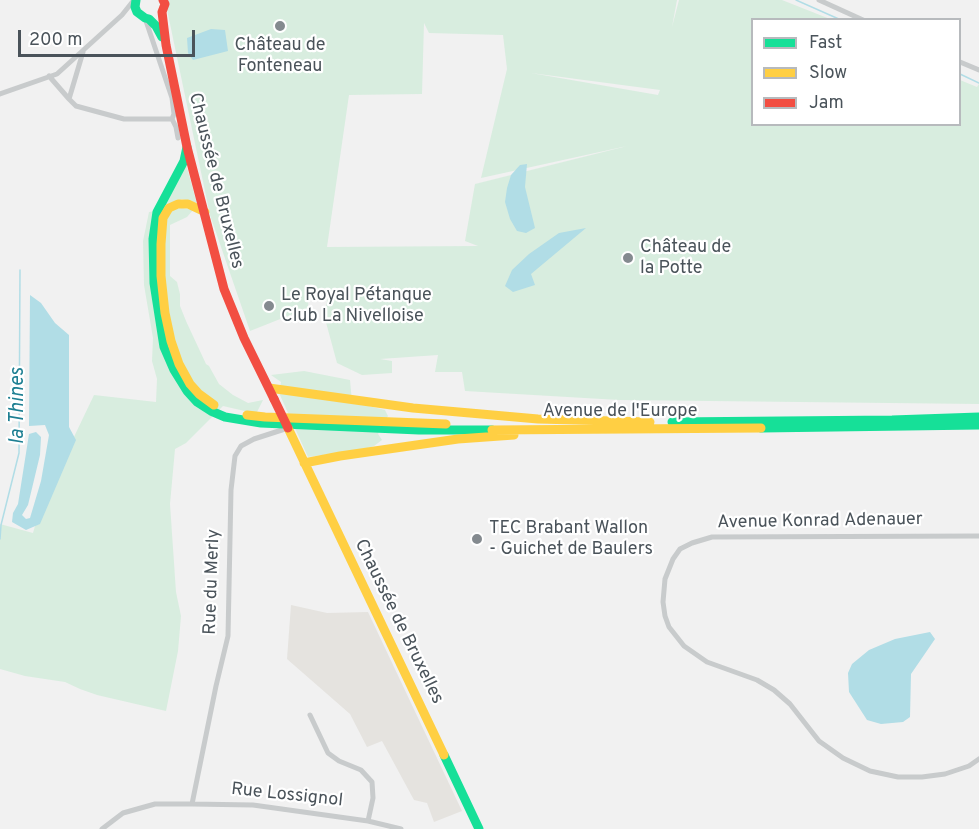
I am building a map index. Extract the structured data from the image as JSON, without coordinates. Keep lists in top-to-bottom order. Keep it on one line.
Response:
{"streets":{"main road":["Chaussée de Bruxelles","Avenue de l'Europe"],"street":["Avenue Konrad Adenauer","Rue du Merly","Rue Lossignol"]},"crossings":[["Chaussée de Bruxelles","Rue du Merly"],["Rue du Merly","Rue Lossignol"]],"water":["la Thines"],"places":["Château de Fonteneau","Château de la Potte","Le Royal Pétanque Club La Nivelloise","TEC Brabant Wallon - Guichet de Baulers"],"legend":["Fast","Slow","Jam"],"scale_bar":"200 m"}
